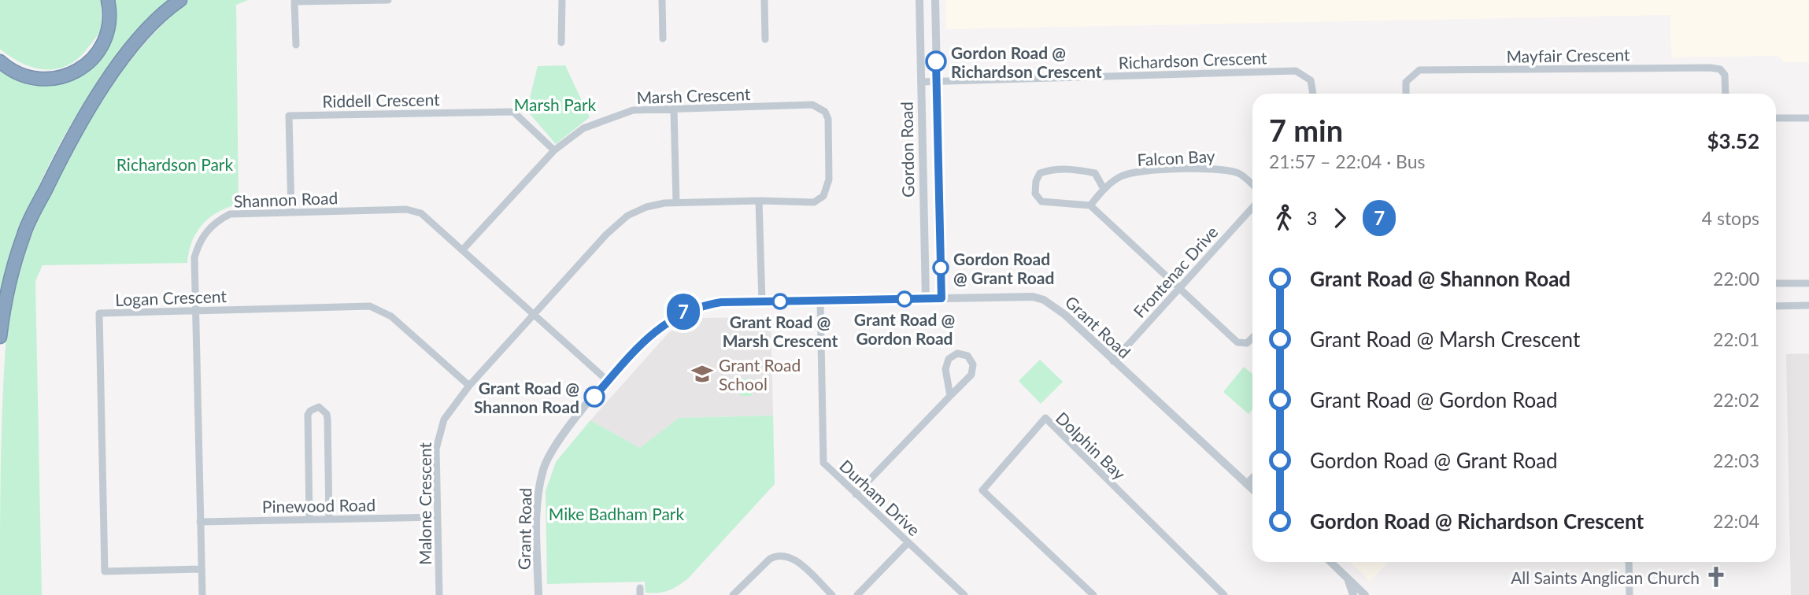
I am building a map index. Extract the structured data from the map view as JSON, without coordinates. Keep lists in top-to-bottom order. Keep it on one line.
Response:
{"streets":{"street":["Mayfair Crescent","Richardson Crescent","Marsh Crescent","Riddell Crescent","Gordon Road","Falcon Bay","Shannon Road","Frontenac Drive","Logan Crescent","Grant Road","Dolphin Bay","Durham Drive","Malone Crescent","Pinewood Road"]},"crossings":[["Richardson Crescent","Gordon Road"],["Marsh Crescent","Riddell Crescent"],["Marsh Crescent","Shannon Road"],["Marsh Crescent","Malone Crescent"],["Riddell Crescent","Shannon Road"],["Gordon Road","Grant Road"],["Shannon Road","Logan Crescent"],["Shannon Road","Grant Road"],["Shannon Road","Malone Crescent"],["Shannon Road","Pinewood Road"],["Frontenac Drive","Grant Road"],["Logan Crescent","Malone Crescent"],["Grant Road","Durham Drive"],["Malone Crescent","Pinewood Road"]],"parks":["Marsh Park","Richardson Park","Mike Badham Park"],"places":{"other":["Gordon Road @ Richardson Crescent","Gordon Road @ Grant Road","Grant Road @ Gordon Road","Grant Road @ Marsh Crescent","Grant Road @ Shannon Road"],"school or university":["Grant Road School"],"church":["All Saints Anglican Church"]},"lines":["bus line 7"],"page":{"on_map":"7","heading":["7 min","21:57 – 22:04 · Bus","$3.52"],"legs":["3","7","4 stops"],"list":[{"name":"Grant Road @ Shannon Road","value":"22:00"},{"name":"Grant Road @ Marsh Crescent","value":"22:01"},{"name":"Grant Road @ Gordon Road","value":"22:02"},{"name":"Gordon Road @ Grant Road","value":"22:03"},{"name":"Gordon Road @ Richardson Crescent","value":"22:04"}]}}
